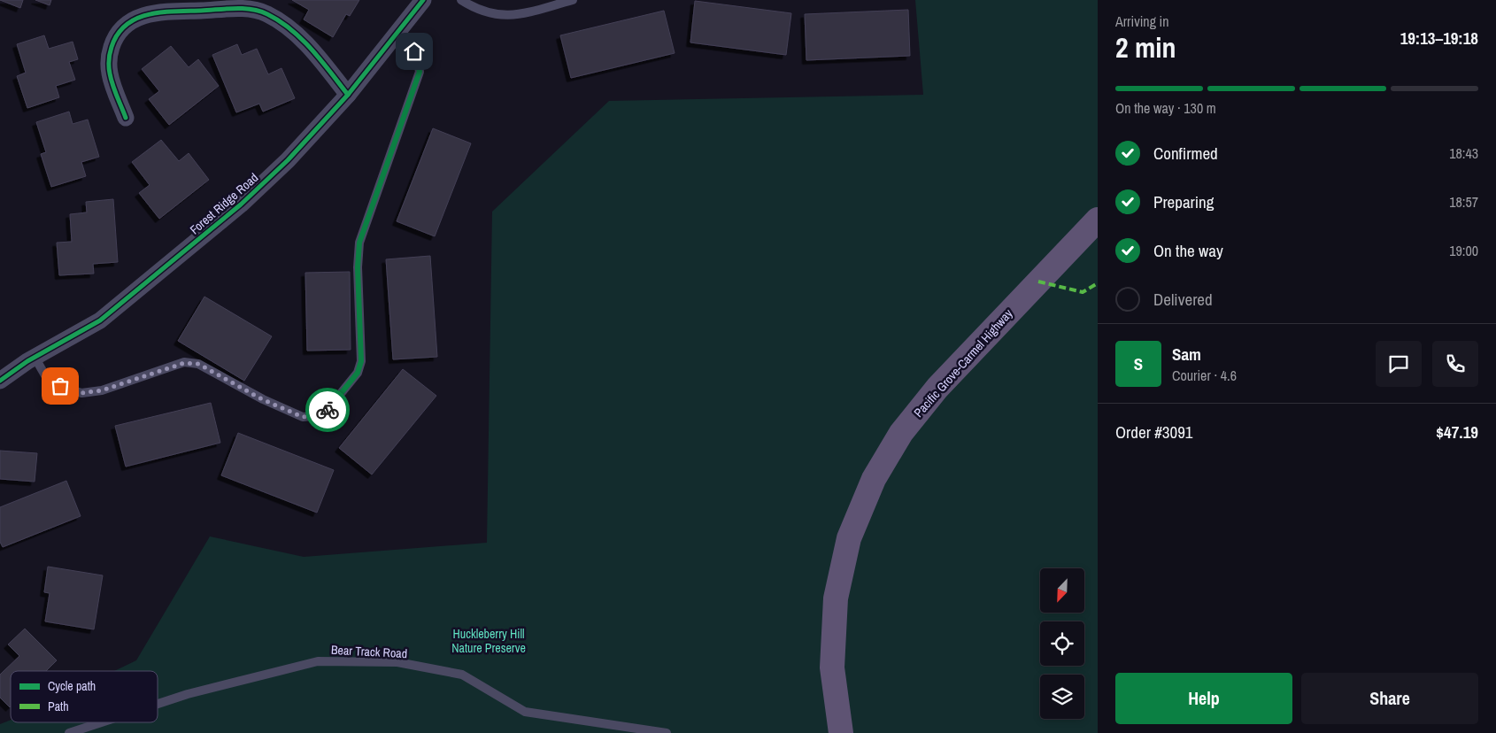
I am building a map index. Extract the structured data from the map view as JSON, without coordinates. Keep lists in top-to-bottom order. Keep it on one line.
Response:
{"streets":{"main road":["Pacific Grove-Carmel Highway"],"street":["Forest Ridge Road"],"lane":["Bear Track Road"]},"parks":["Huckleberry Hill Nature Preserve"],"legend":["Cycle path","Path"],"north":"bottom left","page":{"heading":["2 min","Arriving in","19:13–19:18"],"panel":["Sam","Courier · 4.6","Order #3091","$47.19"],"bar":"On the way · 130 m","list":[["Confirmed","18:43"],["Preparing","18:57"],["On the way","19:00"],"Delivered"],"round":"S","buttons":["Help","Share"]}}
